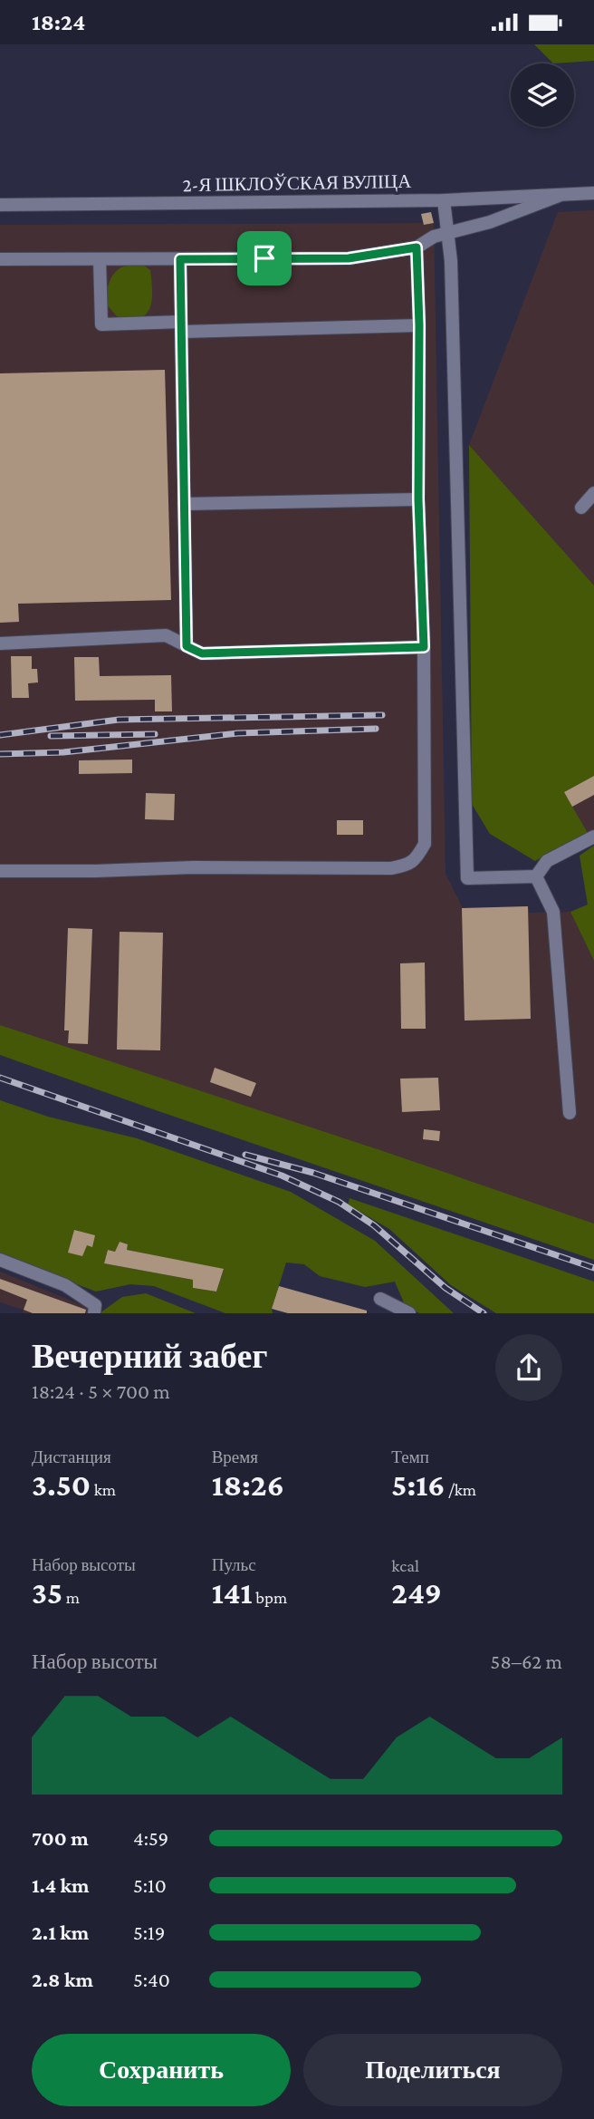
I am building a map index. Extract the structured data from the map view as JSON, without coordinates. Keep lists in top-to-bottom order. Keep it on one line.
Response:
{"streets":{"street":["2-Я ШКЛОЎСКАЯ ВУЛІЦА"]},"page":{"status":"18:24","heading":["Вечерний забег","18:24 · 5 × 700 m"],"stats":[["Дистанция","3.50 km"],["Время","18:26"],["Темп","5:16 /km"],["Набор высоты","35 m"],["Пульс","141 bpm"],["kcal","249"]],"chart":["Набор высоты","58–62 m"],"list":[{"name":"700 m","note":"4:59"},{"name":"1.4 km","note":"5:10"},{"name":"2.1 km","note":"5:19"},{"name":"2.8 km","note":"5:40"}],"buttons":["Сохранить","Поделиться"]}}
